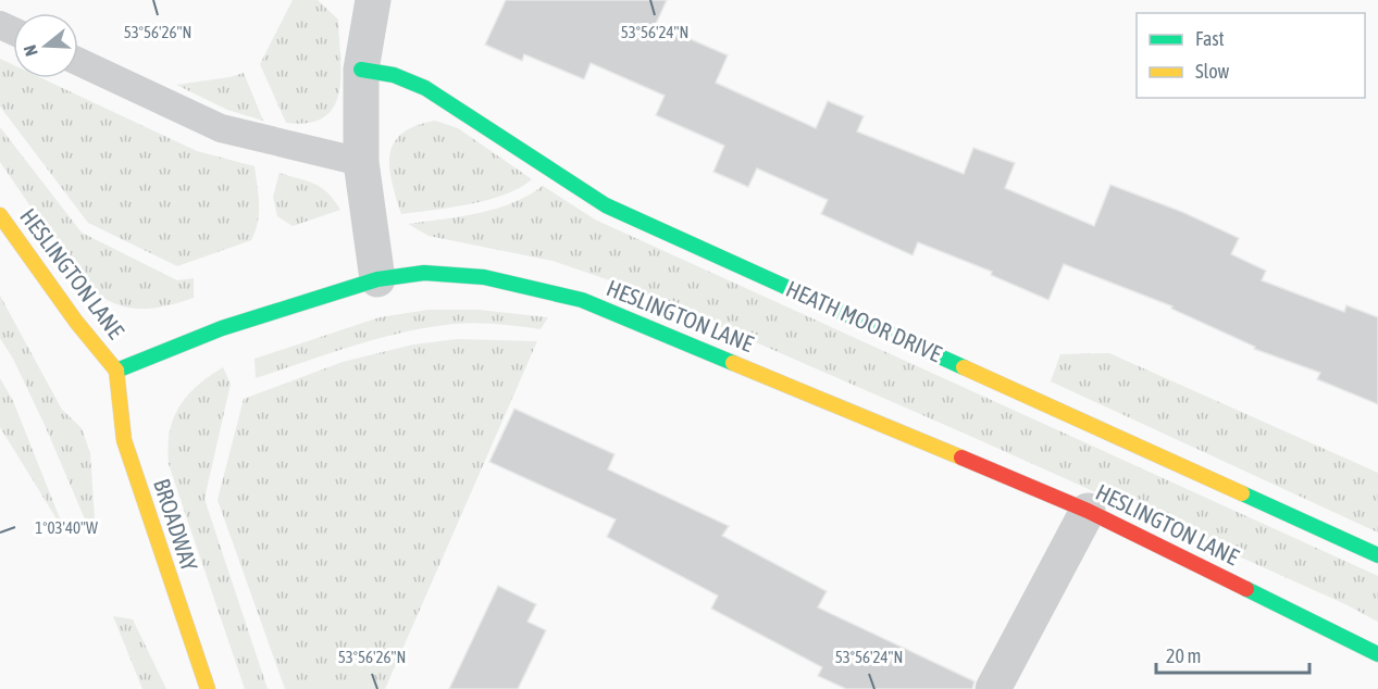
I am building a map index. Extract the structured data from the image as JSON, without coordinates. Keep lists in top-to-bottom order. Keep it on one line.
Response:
{"streets":{"street":["HESLINGTON LANE","HEATH MOOR DRIVE","BROADWAY"]},"crossings":[["HESLINGTON LANE","BROADWAY"]],"legend":["Fast","Slow"],"scale_bar":"20 m","north":"left","coordinates":["53°56'26\"N","53°56'24\"N","1°03'40\"W"]}
